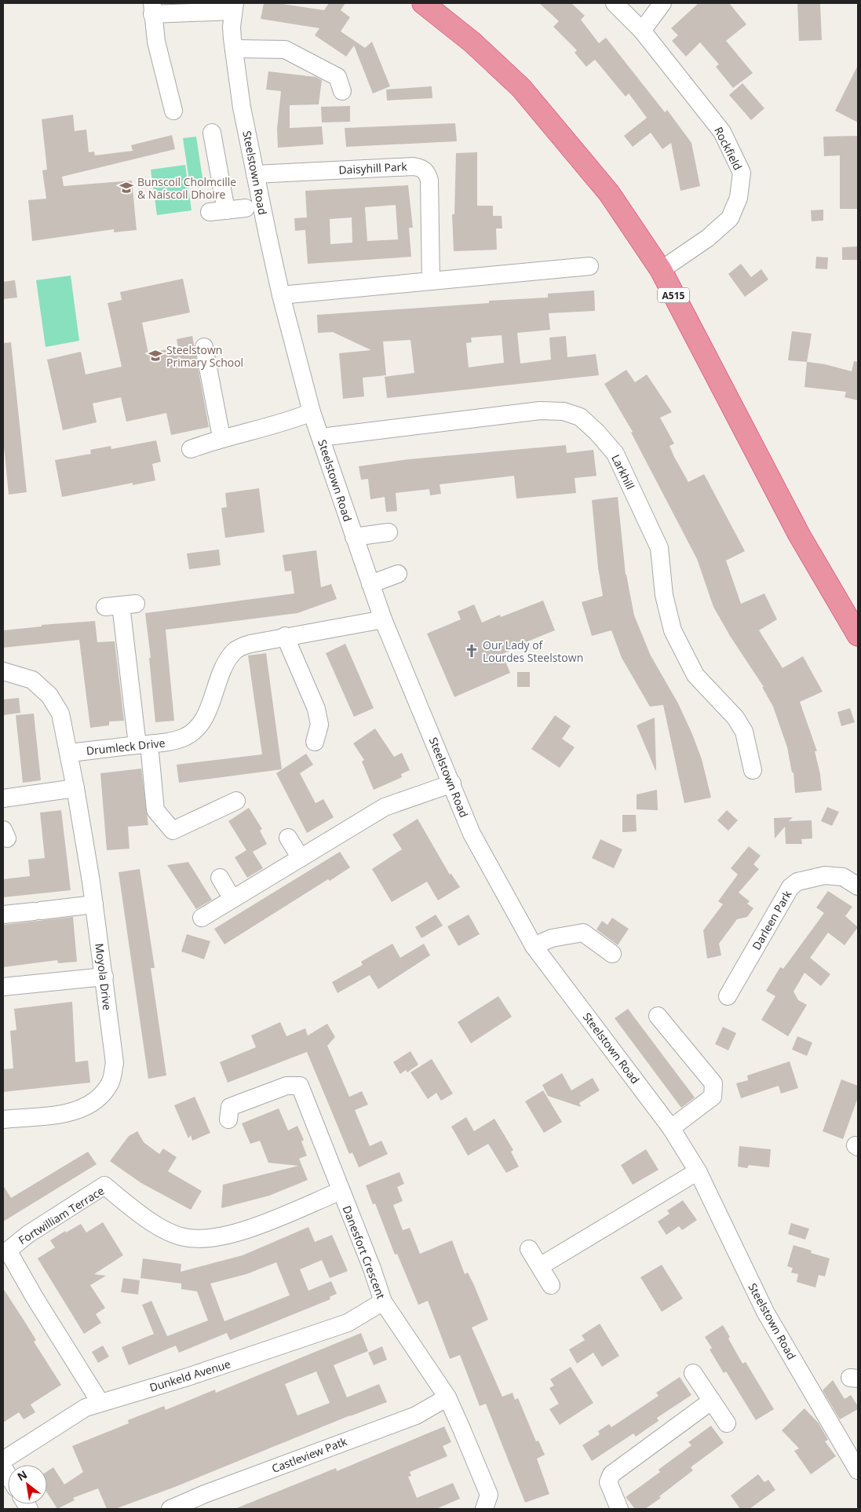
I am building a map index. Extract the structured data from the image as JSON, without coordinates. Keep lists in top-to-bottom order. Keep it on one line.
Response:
{"streets":{"highway":["A515"],"street":["Rockfield","Daisyhill Park","Steelstown Road","Larkhill","Drumleck Drive","Darleen Park","Moyola Drive","Fortwilliam Terrace","Danesfort Crescent","Dunkeld Avenue","Castleview Patk"]},"crossings":[["Rockfield","A515"],["Daisyhill Park","Steelstown Road"],["Steelstown Road","Larkhill"],["Steelstown Road","Drumleck Drive"],["Drumleck Drive","Moyola Drive"],["Fortwilliam Terrace","Danesfort Crescent"],["Fortwilliam Terrace","Dunkeld Avenue"],["Danesfort Crescent","Dunkeld Avenue"],["Danesfort Crescent","Castleview Patk"]],"places":{"school or university":["Bunscoil Cholmcille & Naíscoil Dhoire","Steelstown Primary School"],"church":["Our Lady of Lourdes Steelstown"]},"north":"top left"}
